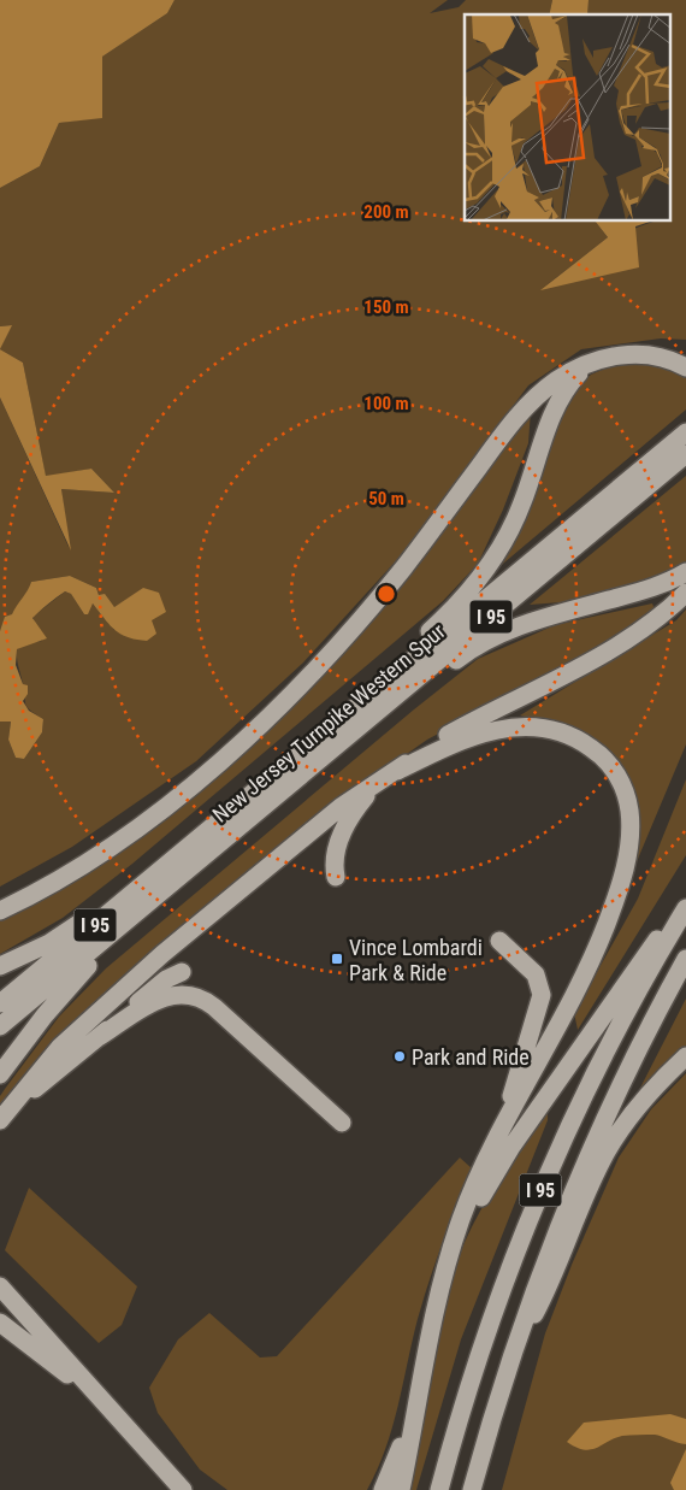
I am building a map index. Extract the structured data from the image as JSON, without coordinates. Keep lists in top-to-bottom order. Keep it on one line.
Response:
{"streets":{"highway":["I 95","New Jersey Turnpike Western Spur"]},"places":{"transit":["Vince Lombardi Park & Ride"],"other":["Park and Ride"]},"rings":["200 m","150 m","100 m","50 m"]}
